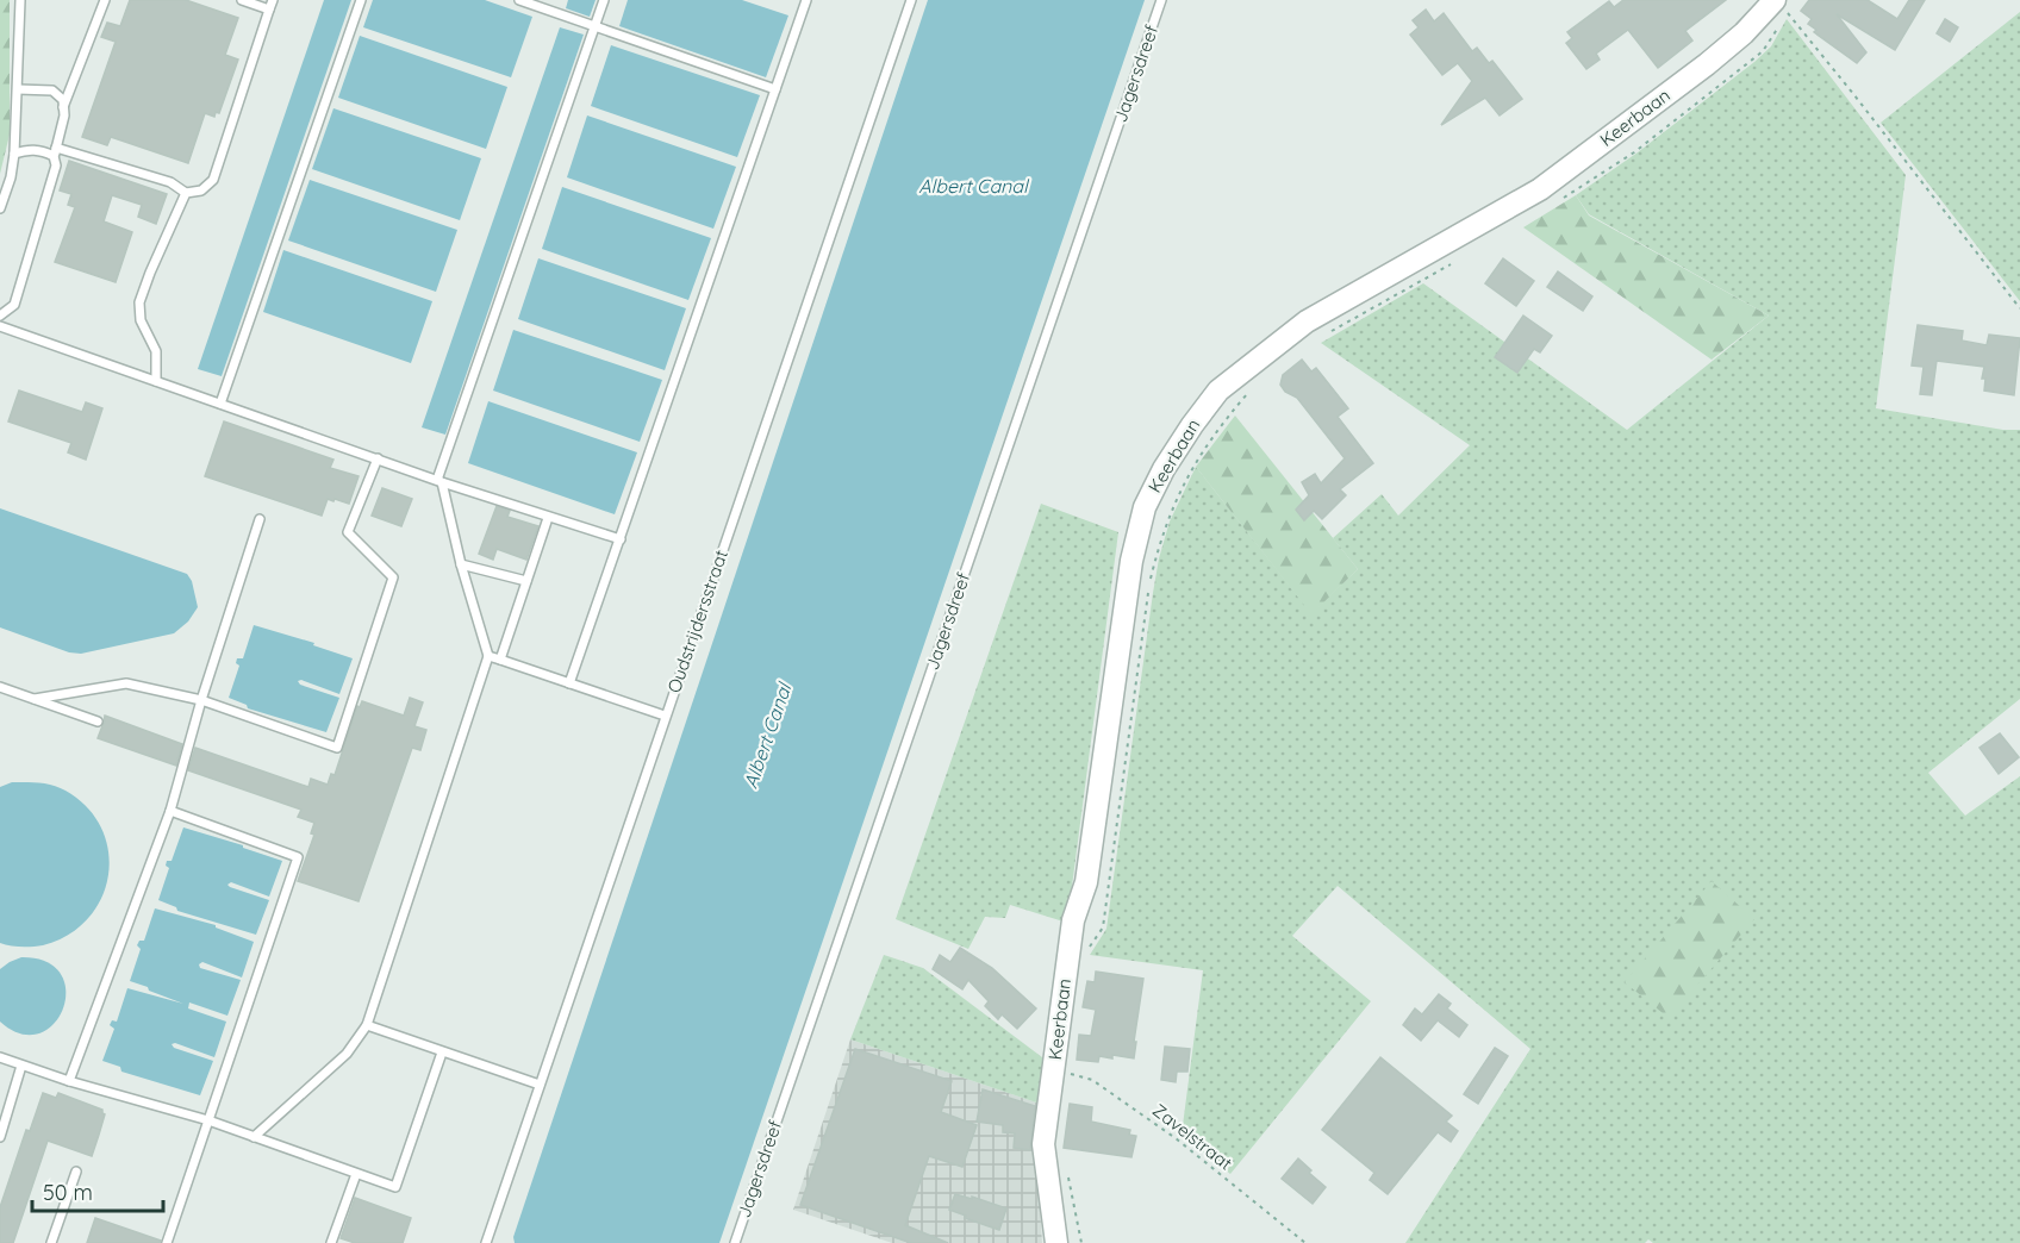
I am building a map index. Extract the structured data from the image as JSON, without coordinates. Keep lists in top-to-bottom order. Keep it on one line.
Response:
{"streets":{"street":["Keerbaan"],"lane":["Jagersdreef","Oudstrijdersstraat"],"path":["Zavelstraat"]},"crossings":[["Keerbaan","Zavelstraat"]],"water":["Albert Canal"],"scale_bar":"50 m"}
